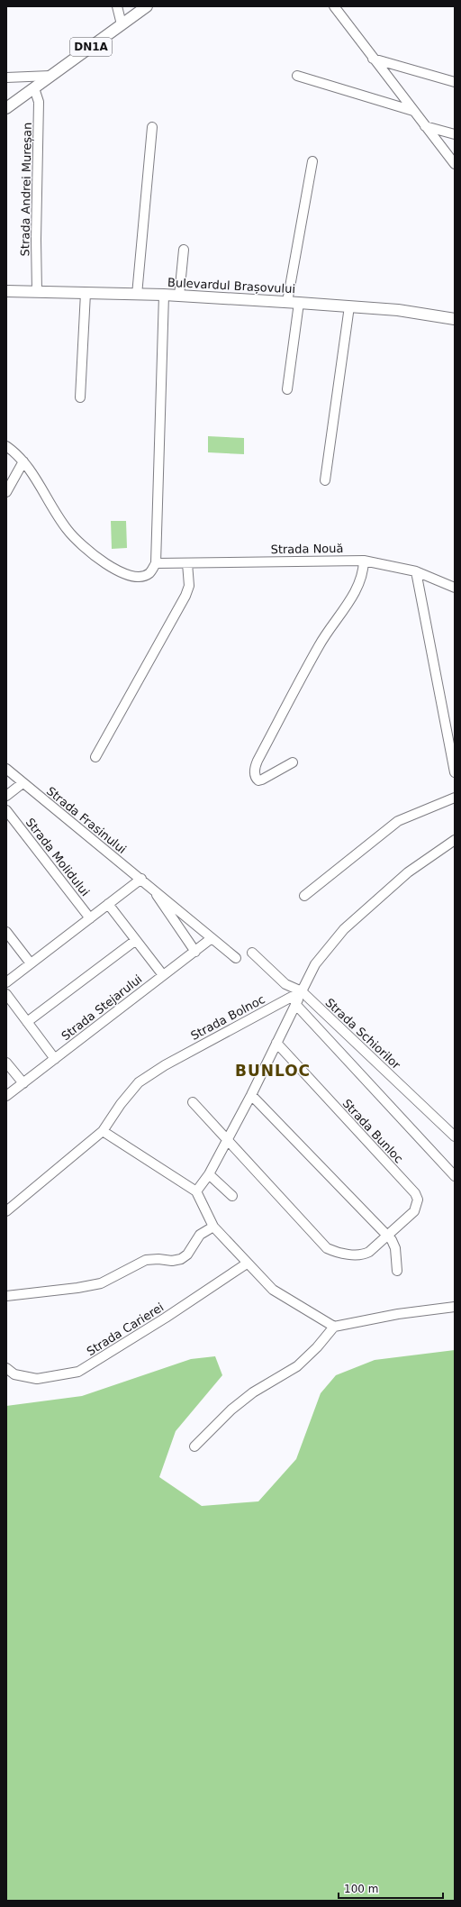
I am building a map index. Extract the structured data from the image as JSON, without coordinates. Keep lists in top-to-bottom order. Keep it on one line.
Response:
{"streets":{"main road":["DN1A","Bulevardul Brașovului"],"street":["Strada Andrei Mureșan","Strada Nouă","Strada Frasinului","Strada Molidului","Strada Stejarului","Strada Bolnoc","Strada Schiorilor","Strada Bunloc","Strada Carierei"]},"crossings":[["DN1A","Strada Andrei Mureșan"],["Strada Andrei Mureșan","Bulevardul Brașovului"],["Strada Frasinului","Strada Stejarului"],["Strada Bolnoc","Strada Schiorilor"]],"districts":["BUNLOC"],"scale_bar":"100 m"}
